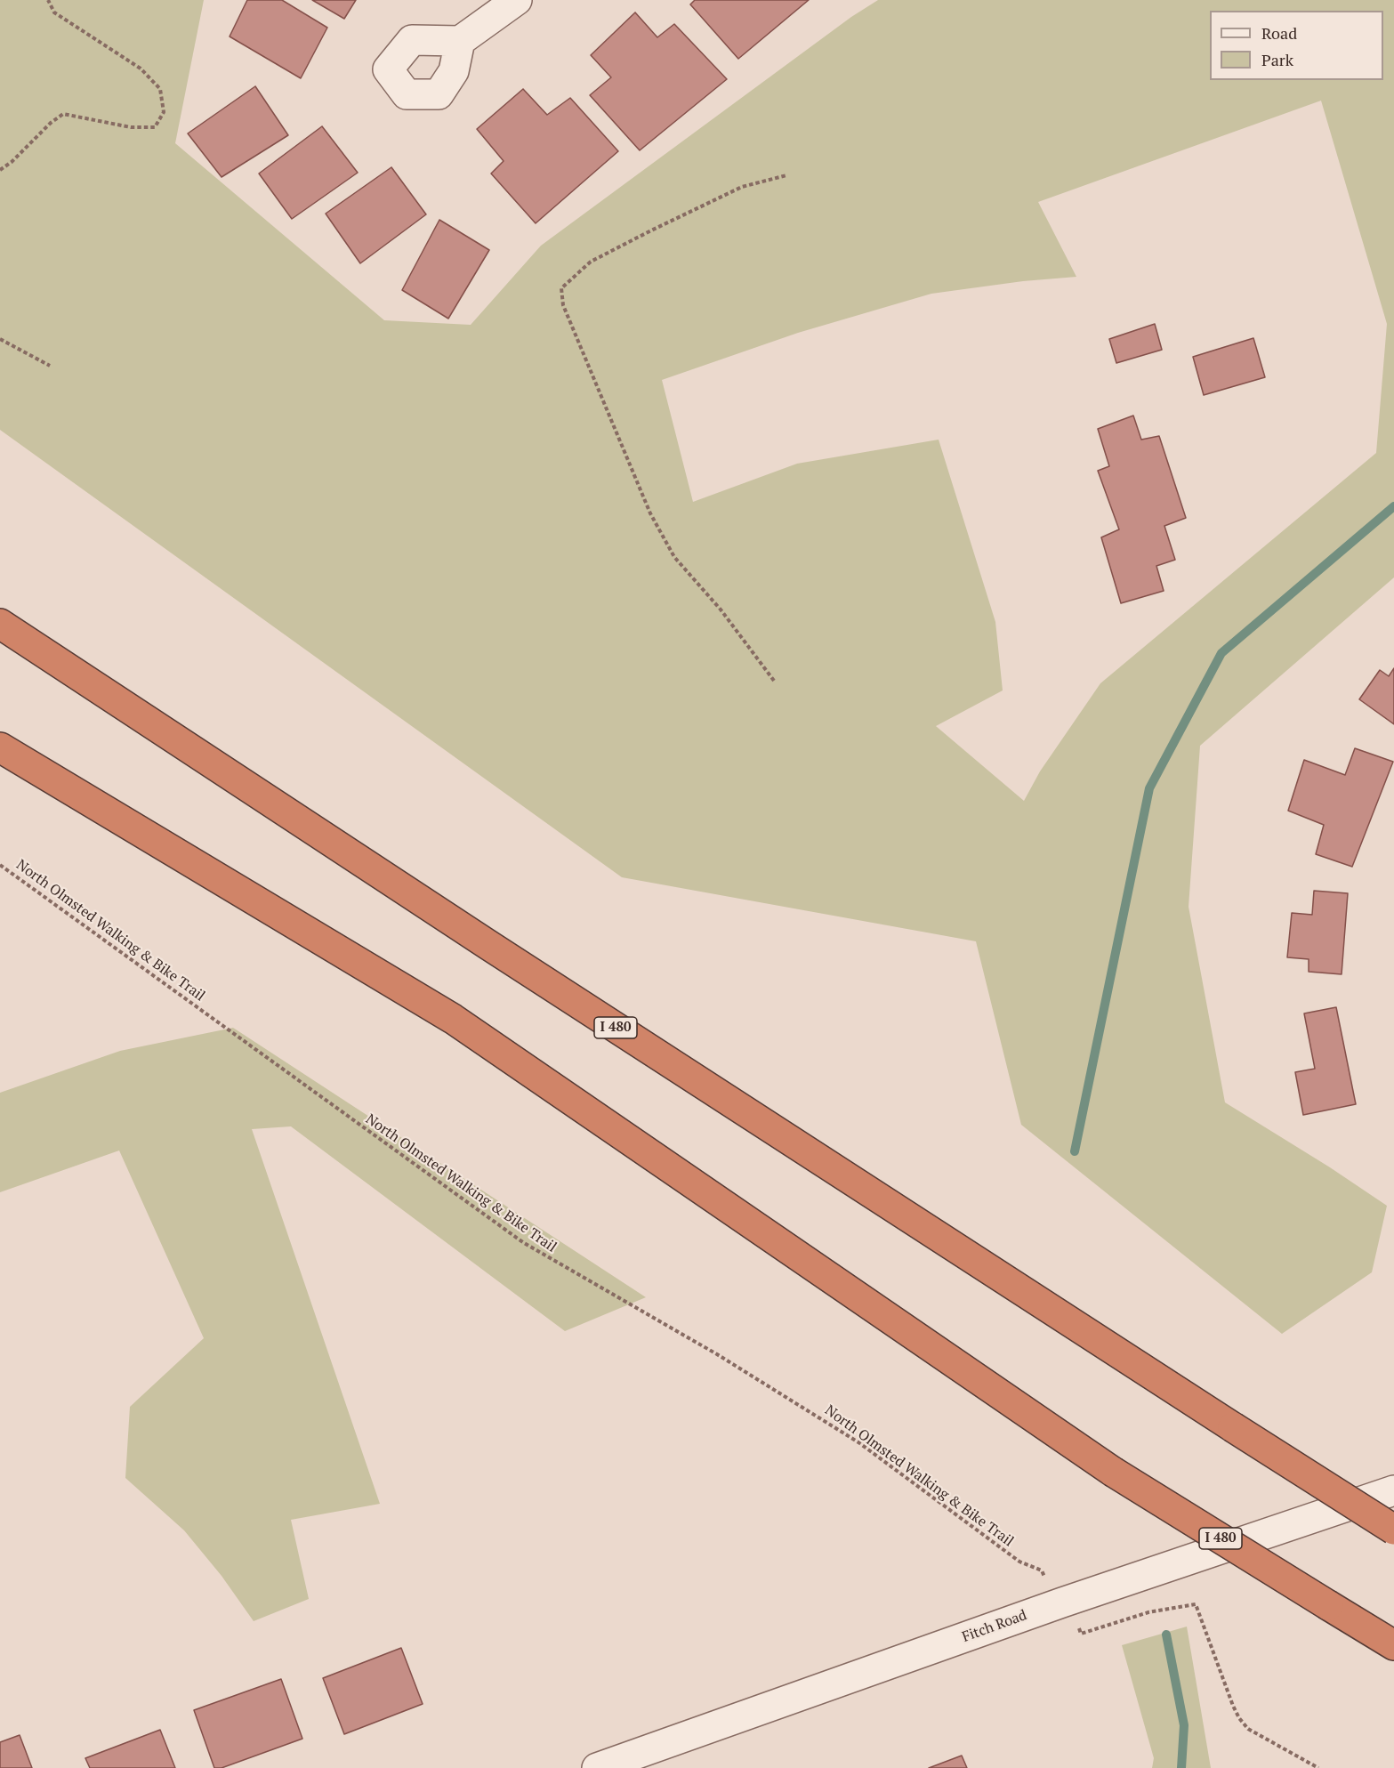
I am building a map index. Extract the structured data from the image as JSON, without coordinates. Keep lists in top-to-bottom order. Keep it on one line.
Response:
{"streets":{"highway":["I 480"],"street":["Fitch Road"],"path":["North Olmsted Walking & Bike Trail"]},"legend":["Road","Park"]}
